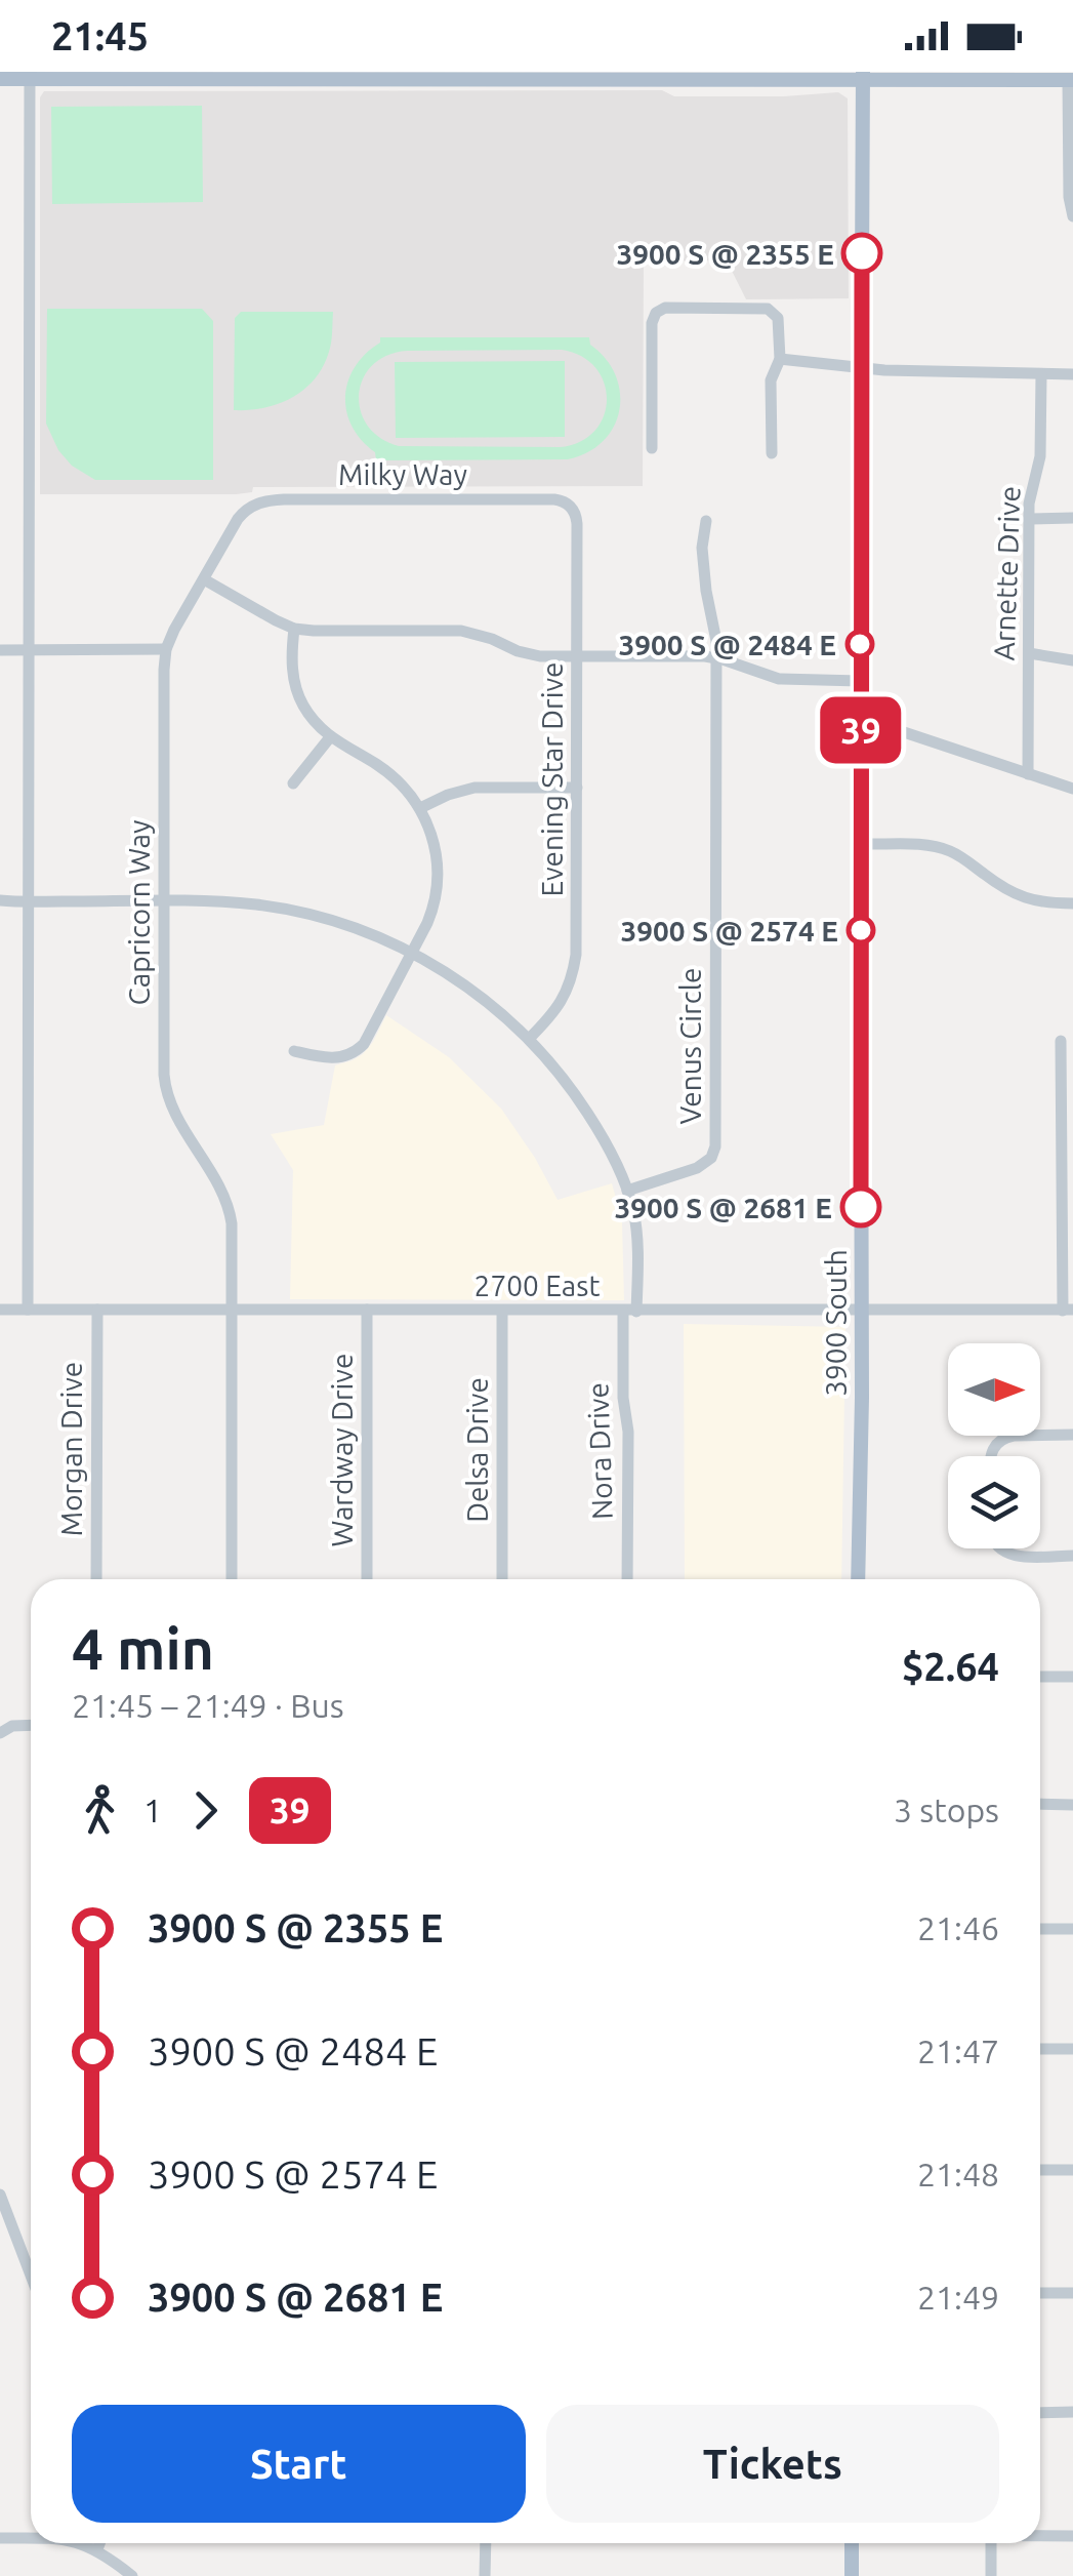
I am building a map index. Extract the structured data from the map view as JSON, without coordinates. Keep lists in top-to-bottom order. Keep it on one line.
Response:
{"streets":{"main road":["3900 South"],"street":["Milky Way","Arnette Drive","Evening Star Drive","Capricorn Way","Venus Circle","2700 East","Morgan Drive","Wardway Drive","Delsa Drive","Nora Drive"]},"crossings":[["Milky Way","Evening Star Drive"],["Milky Way","Capricorn Way"],["Evening Star Drive","Nora Drive"],["Capricorn Way","2700 East"],["Capricorn Way","Nora Drive"],["Venus Circle","Nora Drive"],["2700 East","3900 South"],["2700 East","Morgan Drive"],["2700 East","Wardway Drive"],["2700 East","Delsa Drive"],["2700 East","Nora Drive"]],"places":["3900 S @ 2355 E","3900 S @ 2484 E","3900 S @ 2574 E","3900 S @ 2681 E"],"lines":["bus line 39"],"north":"right","page":{"status":"21:45","on_map":"39","heading":["4 min","21:45 – 21:49 · Bus","$2.64"],"legs":["1","39","3 stops"],"list":[{"name":"3900 S @ 2355 E","value":"21:46"},{"name":"3900 S @ 2484 E","value":"21:47"},{"name":"3900 S @ 2574 E","value":"21:48"},{"name":"3900 S @ 2681 E","value":"21:49"}],"buttons":["Start","Tickets"]}}
